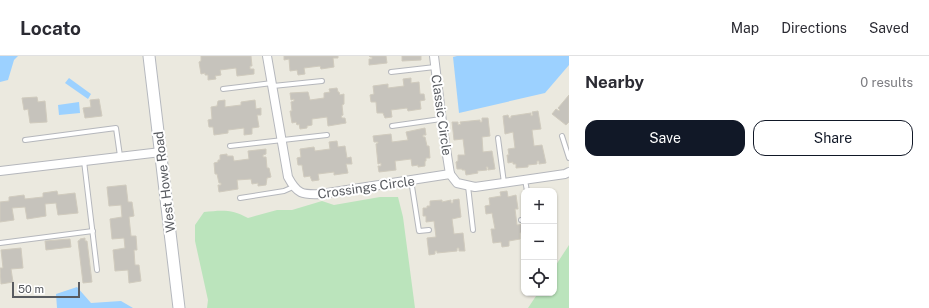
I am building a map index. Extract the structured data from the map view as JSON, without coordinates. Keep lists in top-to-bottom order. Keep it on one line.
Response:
{"streets":{"main road":["West Howe Road"],"street":["Classic Circle","Crossings Circle"]},"crossings":[["Classic Circle","Crossings Circle"]],"scale_bar":"50 m","page":{"header":"Locato","nav":["Map","Directions","Saved"],"heading":["Nearby","0 results"],"buttons":["Save","Share"],"map_buttons":["+","−"],"scale":"50 m"}}
